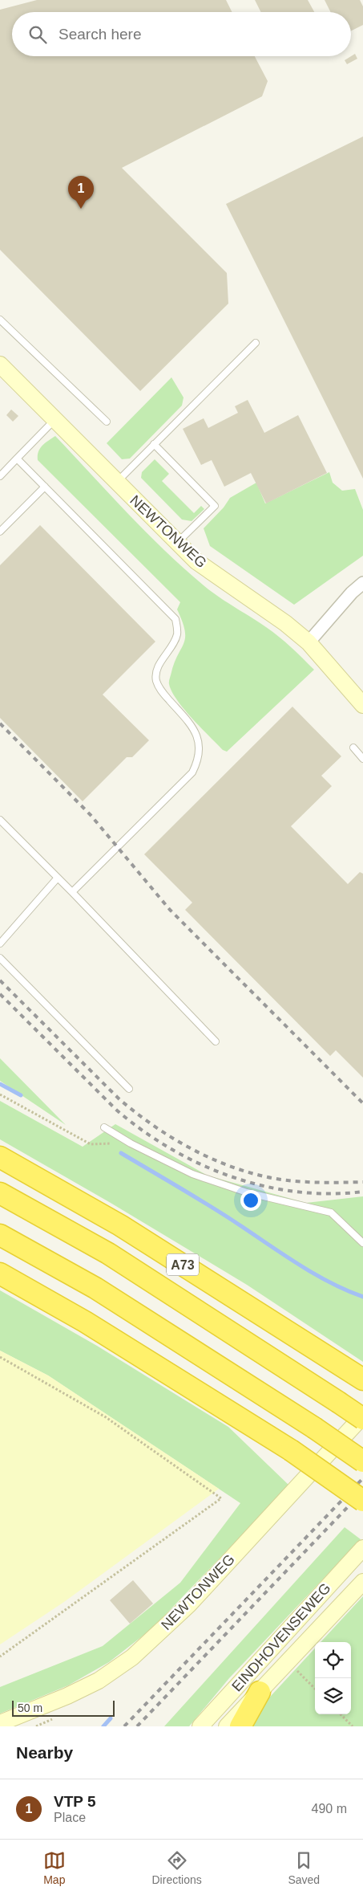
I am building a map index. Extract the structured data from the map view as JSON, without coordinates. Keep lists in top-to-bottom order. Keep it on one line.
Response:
{"streets":{"highway":["A73"],"street":["NEWTONWEG","EINDHOVENSEWEG"]},"scale_bar":"50 m","page":{"search":"Search here","pins":"1","scale":"50 m","heading":"Nearby","list":[{"mark":"1","name":"VTP 5","note":"Place","value":"490 m"}],"nav":["Map","Directions","Saved"]}}
